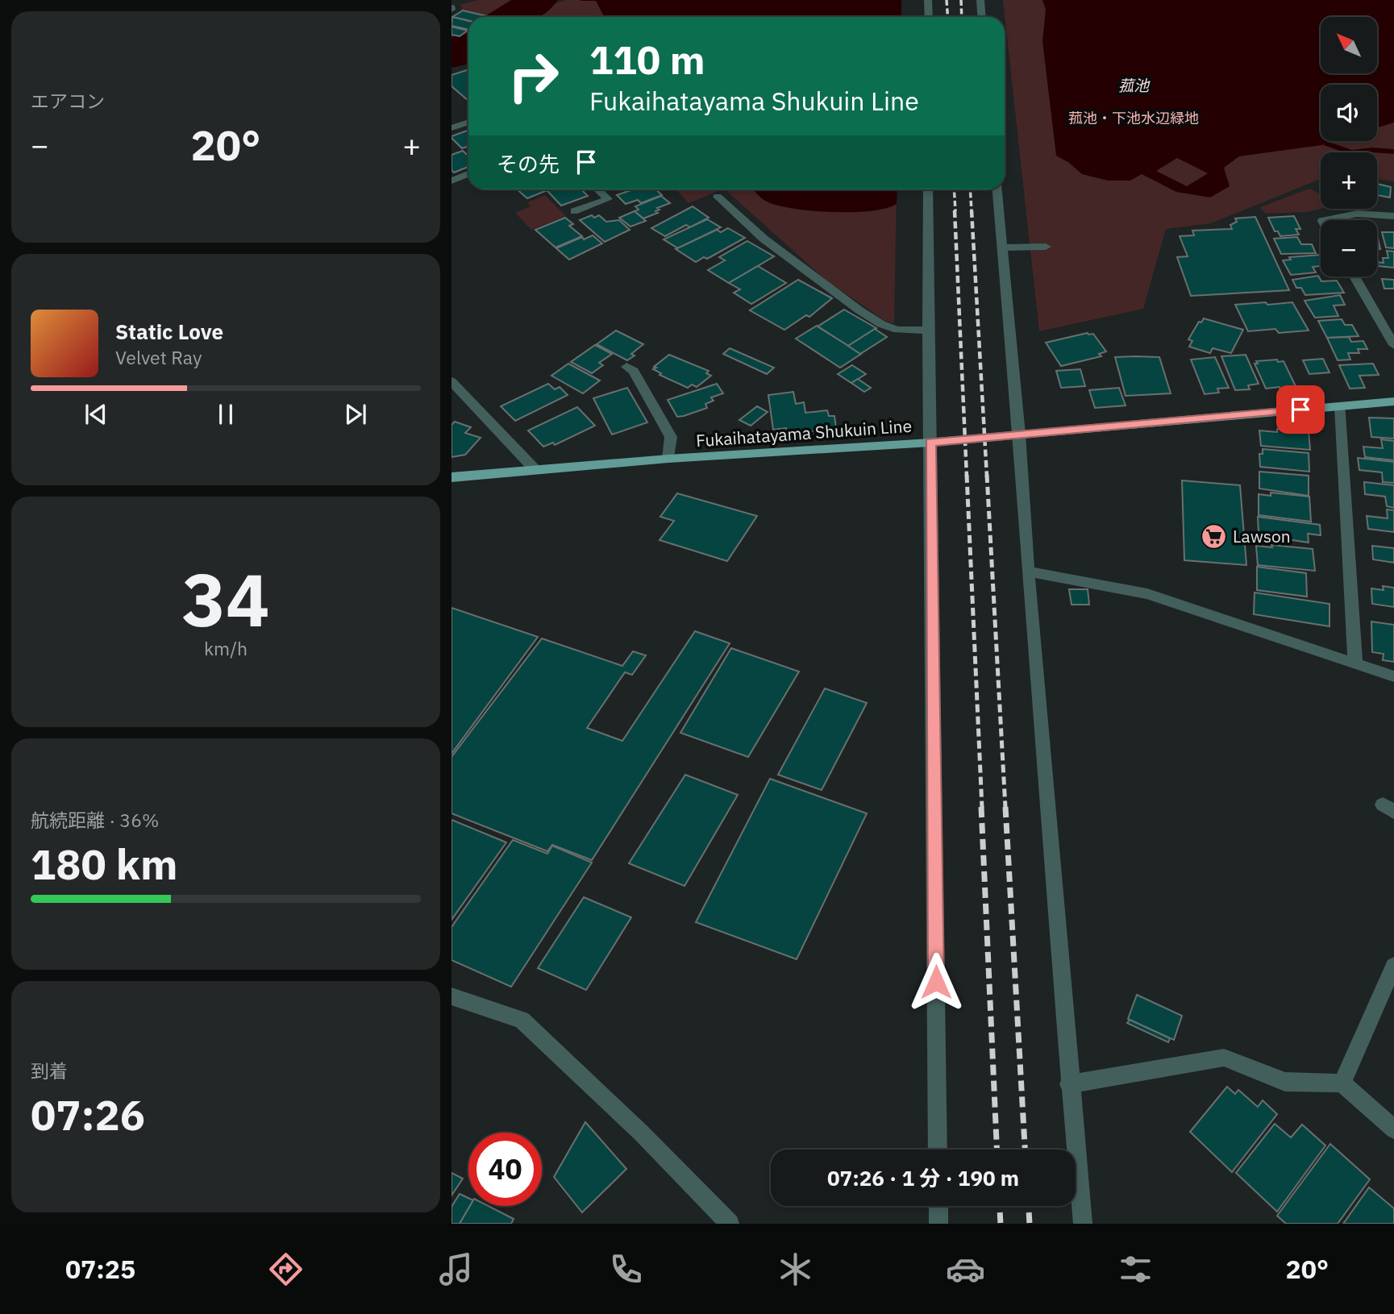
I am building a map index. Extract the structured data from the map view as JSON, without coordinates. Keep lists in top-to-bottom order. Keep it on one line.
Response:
{"streets":{"main road":["Fukaihatayama Shukuin Line"]},"water":["菰池"],"parks":["菰池・下池水辺緑地"],"places":{"supermarket":["Lawson"]},"north":"top left","page":{"tile":["エアコン",["34","km/h"],["航続距離 · 36%","180 km"],["到着","07:26"]],"map_buttons":["+","−"],"turn":["110 m","Fukaihatayama Shukuin Line"],"heat":["−","20°","+"],"then":"その先","song":["Static Love","Velvet Ray"],"limit":"40","trip":"07:26 · 1 分 · 190 m","tabs":["07:25","20°"]}}
